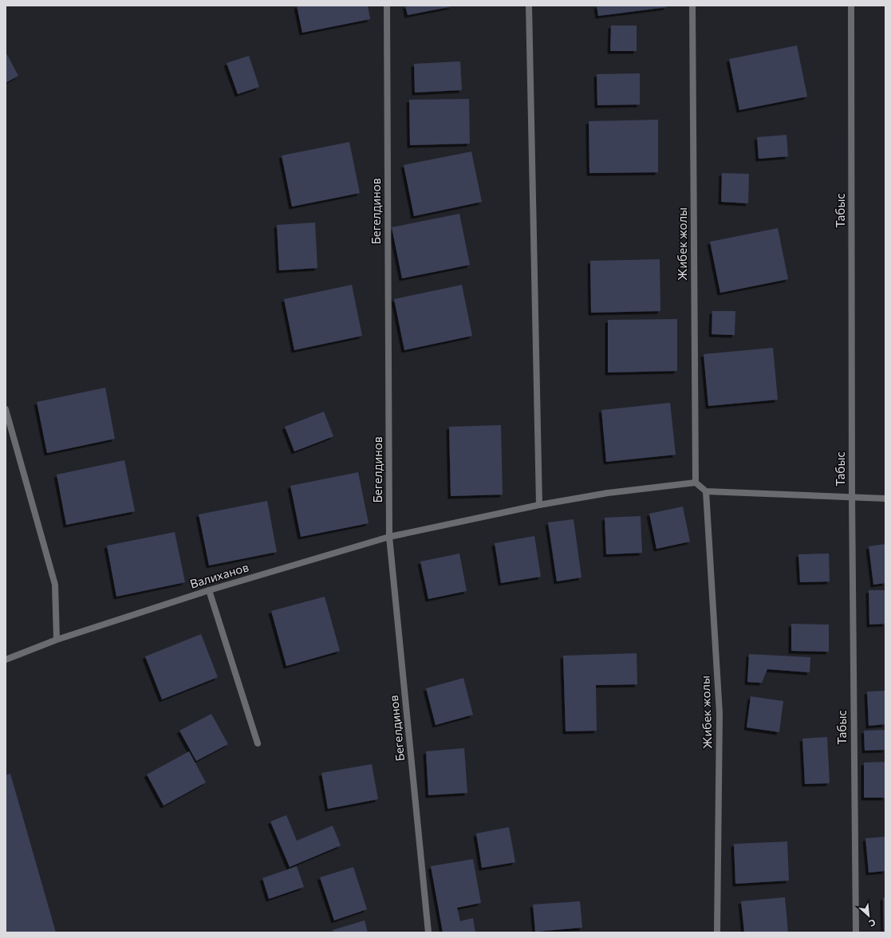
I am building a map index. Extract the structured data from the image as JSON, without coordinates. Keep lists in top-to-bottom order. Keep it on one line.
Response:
{"streets":{"street":["Табыс","Бегелдинов","Жибек жолы","Валиханов"]},"crossings":[["Бегелдинов","Валиханов"],["Жибек жолы","Валиханов"]],"north":"bottom right"}
